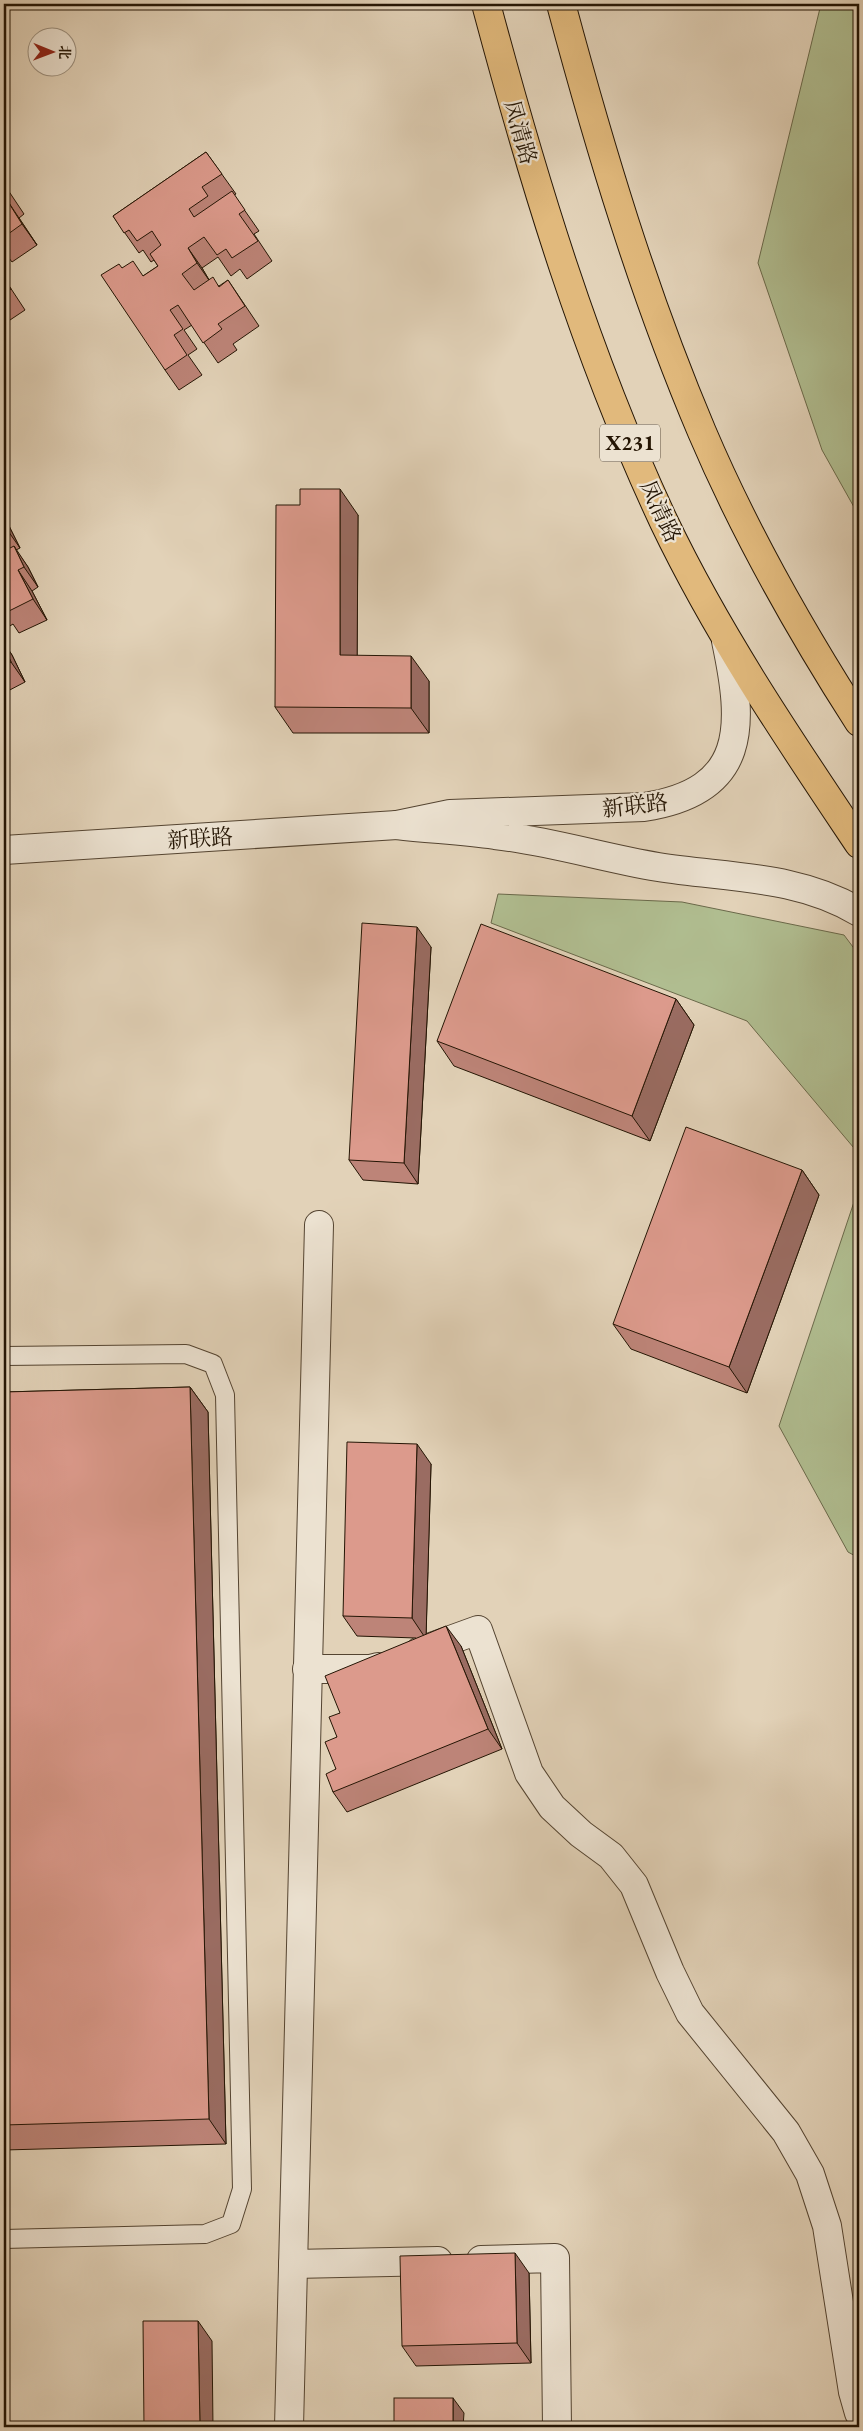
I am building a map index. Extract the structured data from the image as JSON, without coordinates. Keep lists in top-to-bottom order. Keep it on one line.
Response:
{"streets":{"main road":["凤清路","X231"],"street":["新联路"]},"crossings":[["凤清路","新联路"]],"north":"right"}
